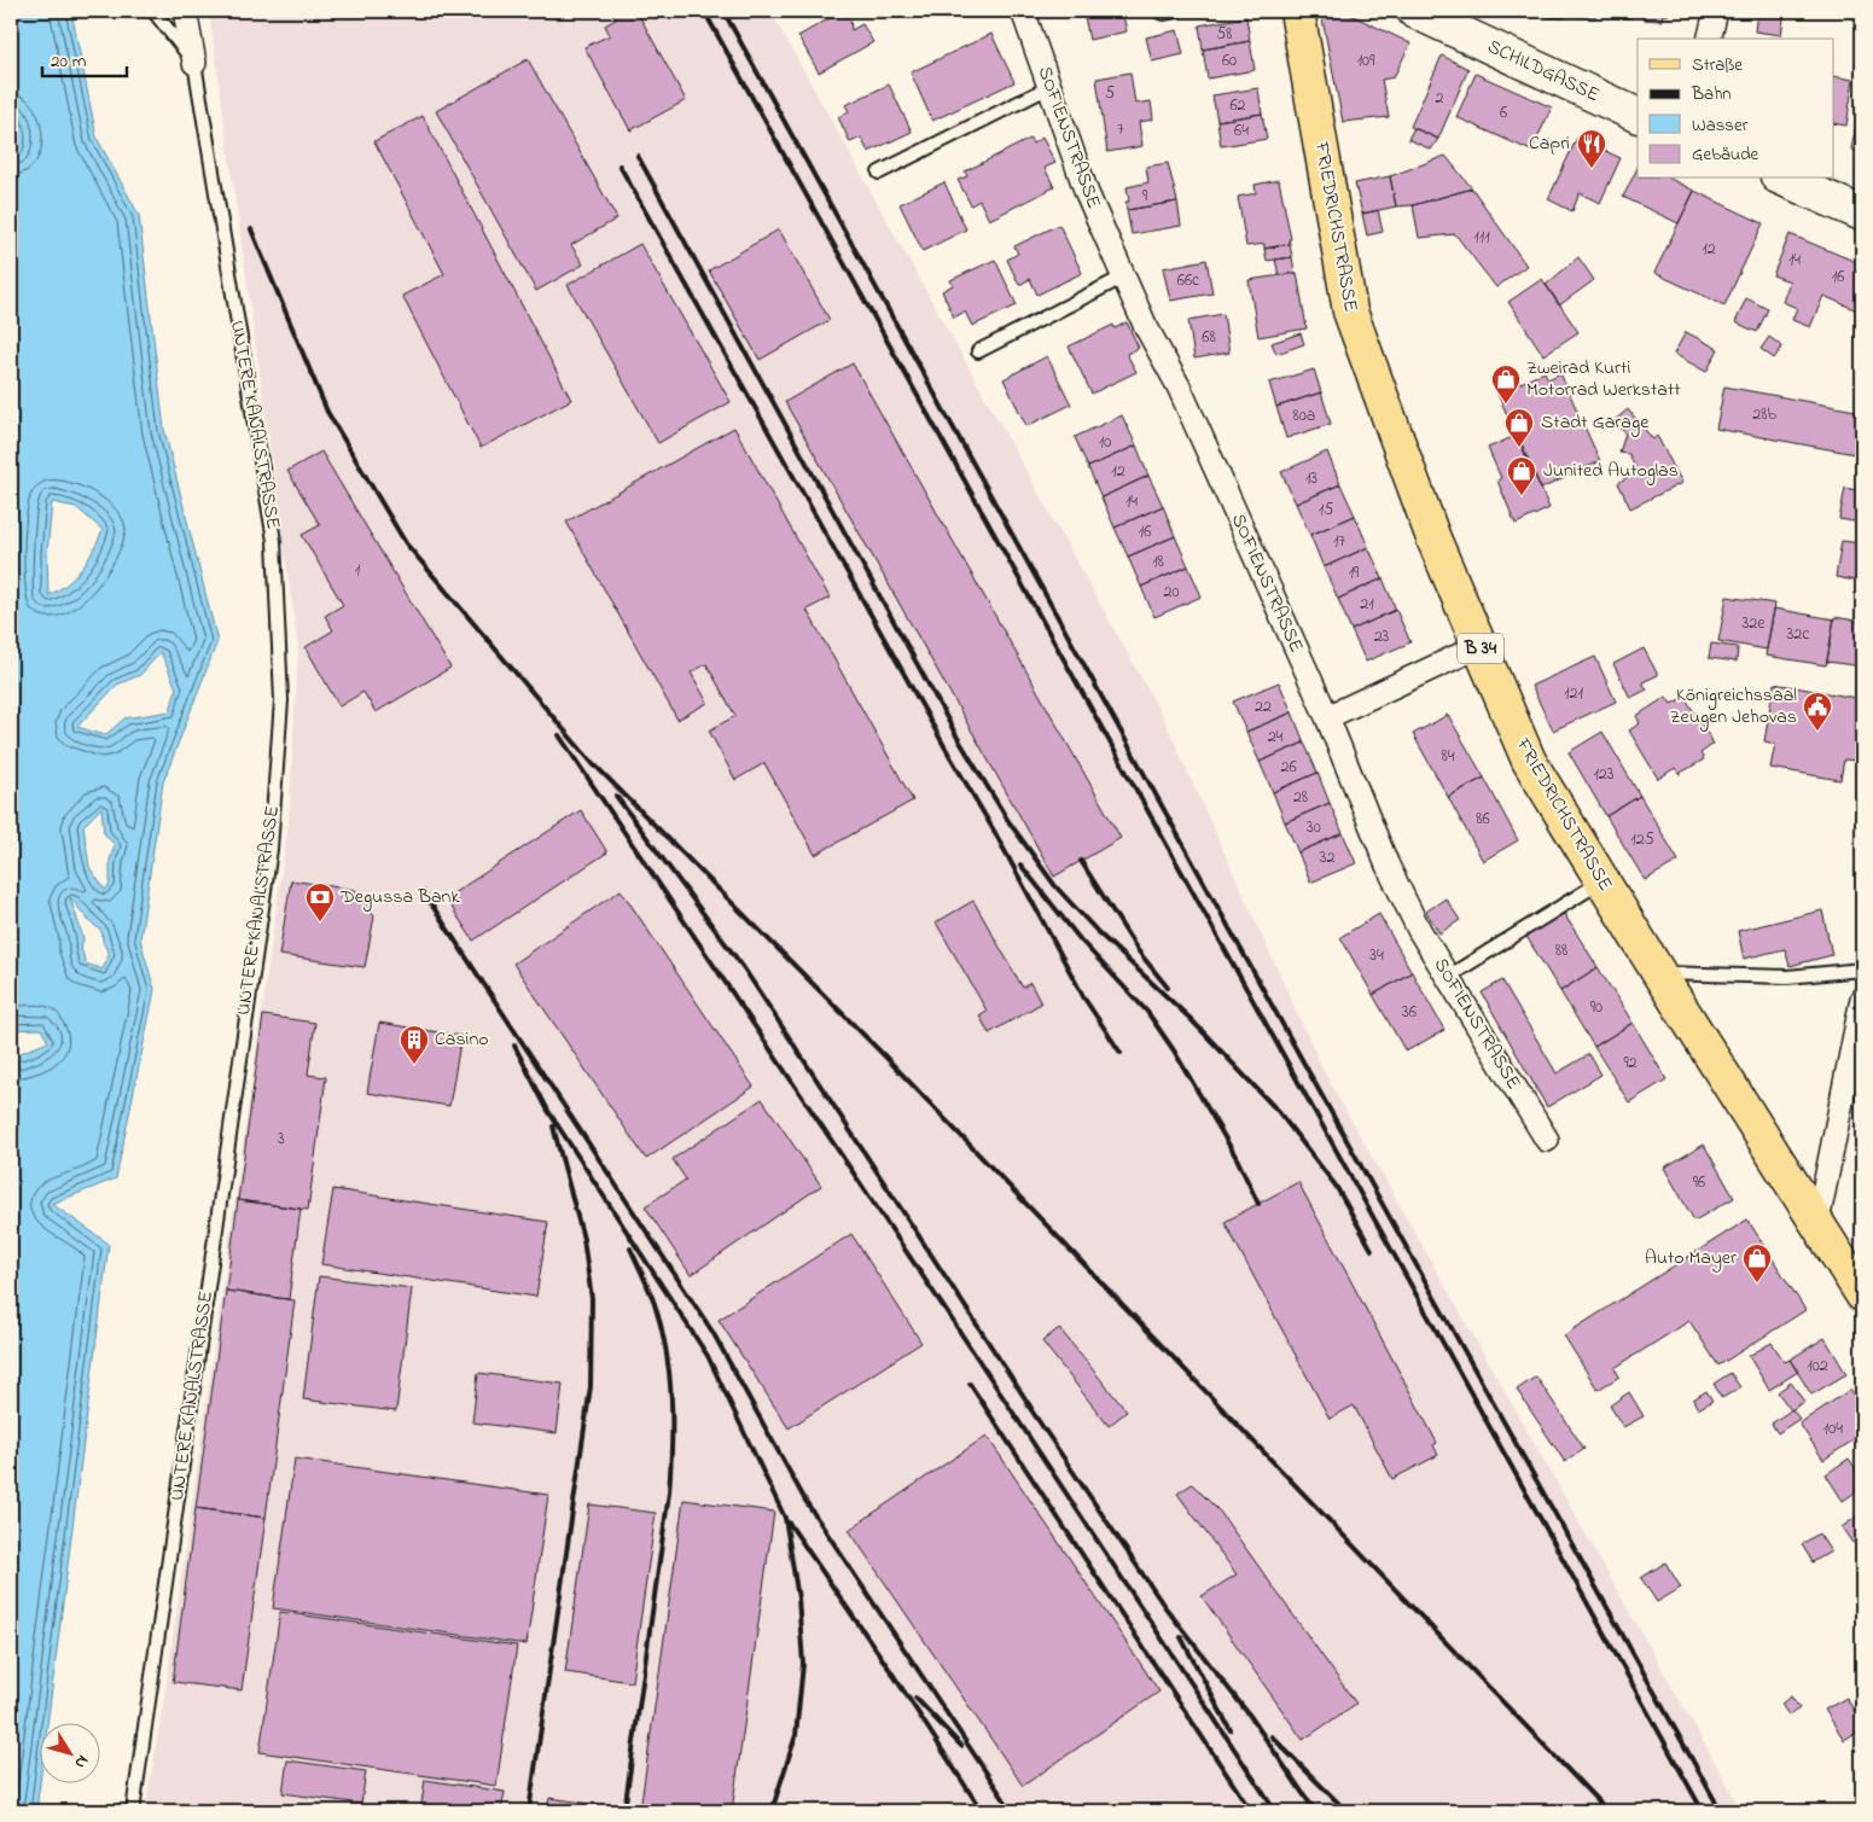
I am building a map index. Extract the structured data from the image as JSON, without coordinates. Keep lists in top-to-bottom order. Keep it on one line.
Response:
{"streets":{"main road":["FRIEDRICHSTRASSE","B 34"],"street":["SCHILDGASSE","SOFIENSTRASSE","UNTERE KANALSTRASSE"]},"places":{"restaurant":["Capri"],"shop":["Zweirad Kurti Motorrad Werkstatt","Stadt Garage","Junited Autoglas","Auto Mayer"],"public building":["Königreichssaal Zeugen Jehovas"],"bank":["Degussa Bank"],"building":["Casino"]},"house_numbers":["58","60","109","5","2","62","6","7","64","9","111","12","14","16","66c","68","28b","80a","10","12","13","14","15","16","17","18","1","19","20","21","32e","32c","23","121","22","24","84","26","123","28","86","30","125","32","88","34","90","36","92","3","96","102","104"],"legend":["Straße","Bahn","Wasser","Gebäude"],"scale_bar":"20 m","north":"bottom right"}
